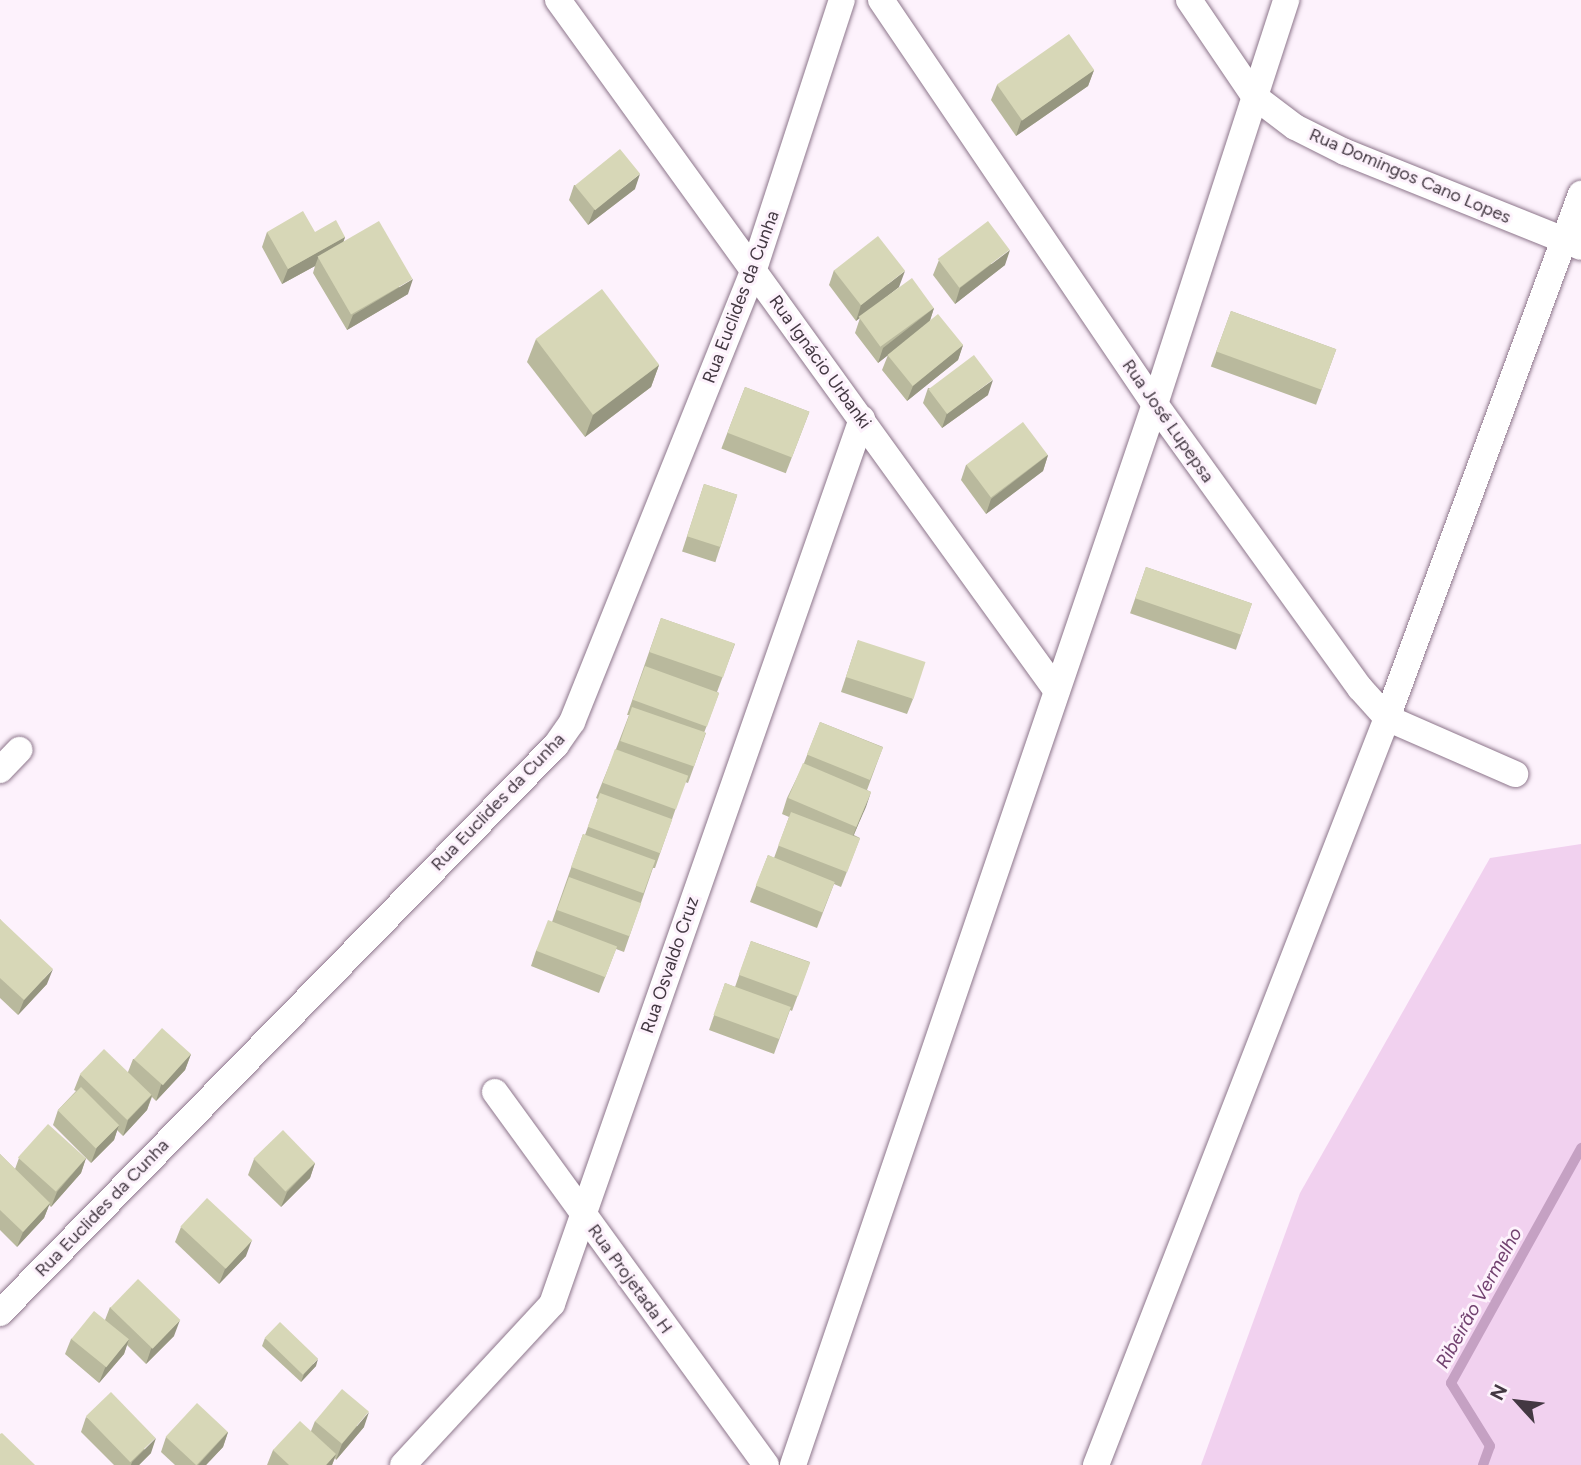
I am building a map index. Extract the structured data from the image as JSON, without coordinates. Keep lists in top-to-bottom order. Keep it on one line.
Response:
{"streets":{"street":["Rua Domingos Cano Lopes","Rua Euclides da Cunha","Rua Ignácio Urbanki","Rua José Lupepsa","Rua Osvaldo Cruz","Rua Projetada H"]},"crossings":[["Rua Euclides da Cunha","Rua Ignácio Urbanki"],["Rua Ignácio Urbanki","Rua Osvaldo Cruz"],["Rua Osvaldo Cruz","Rua Projetada H"]],"water":["Ribeirão Vermelho"],"north":"top left"}
